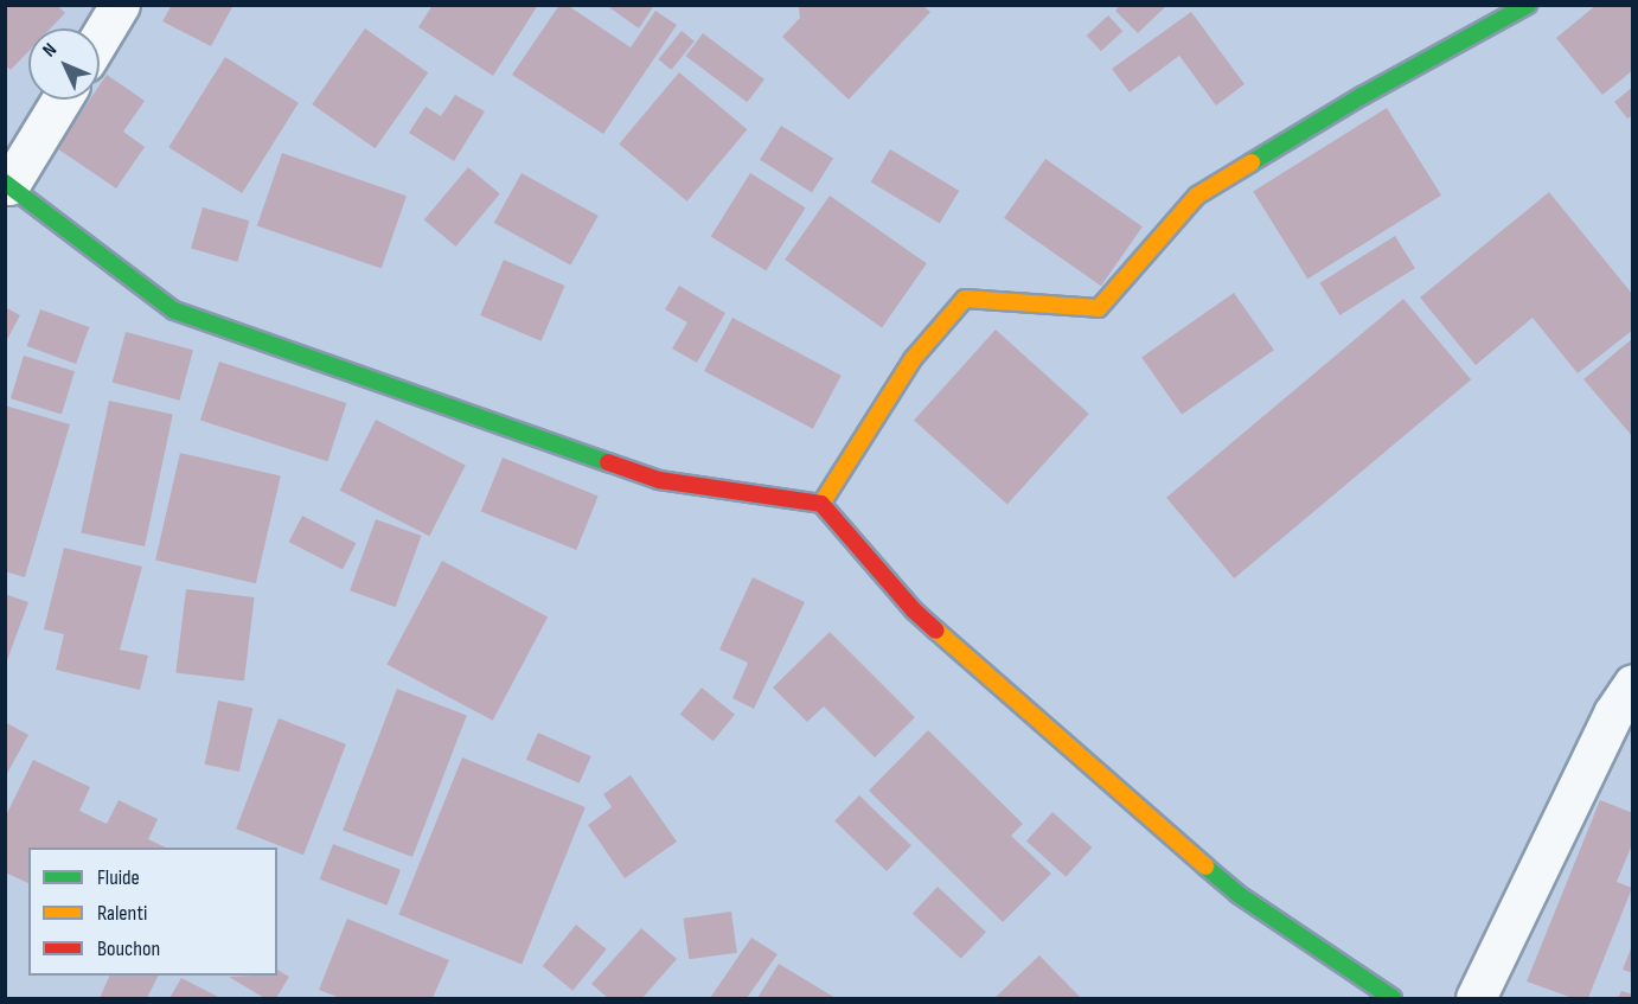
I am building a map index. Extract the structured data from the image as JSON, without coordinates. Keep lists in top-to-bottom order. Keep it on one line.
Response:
{"legend":["Fluide","Ralenti","Bouchon"],"north":"top left"}
